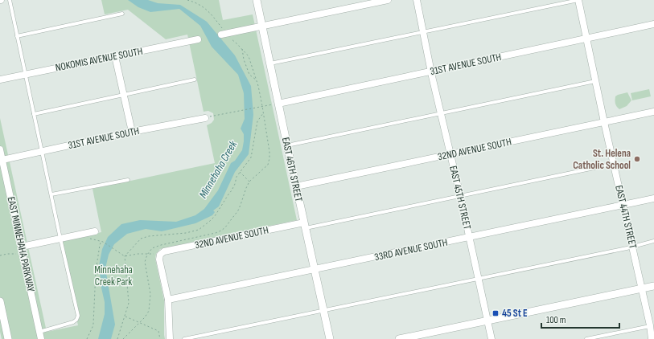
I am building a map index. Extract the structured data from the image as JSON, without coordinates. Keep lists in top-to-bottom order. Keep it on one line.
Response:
{"streets":{"street":["NOKOMIS AVENUE SOUTH","31ST AVENUE SOUTH","32ND AVENUE SOUTH","EAST 46TH STREET","EAST 45TH STREET","EAST 44TH STREET","EAST MINNEHAHA PARKWAY","33RD AVENUE SOUTH"]},"crossings":[["31ST AVENUE SOUTH","EAST 46TH STREET"],["31ST AVENUE SOUTH","EAST 45TH STREET"],["31ST AVENUE SOUTH","EAST 44TH STREET"],["31ST AVENUE SOUTH","EAST MINNEHAHA PARKWAY"],["32ND AVENUE SOUTH","EAST 46TH STREET"],["32ND AVENUE SOUTH","EAST 45TH STREET"],["32ND AVENUE SOUTH","EAST 44TH STREET"],["EAST 46TH STREET","33RD AVENUE SOUTH"],["EAST 45TH STREET","33RD AVENUE SOUTH"],["EAST 44TH STREET","33RD AVENUE SOUTH"]],"water":["Minnehaha Creek"],"parks":["Minnehaha Creek Park"],"places":{"other":["St. Helena Catholic School"],"transit":["45 St E"]},"scale_bar":"100 m"}
